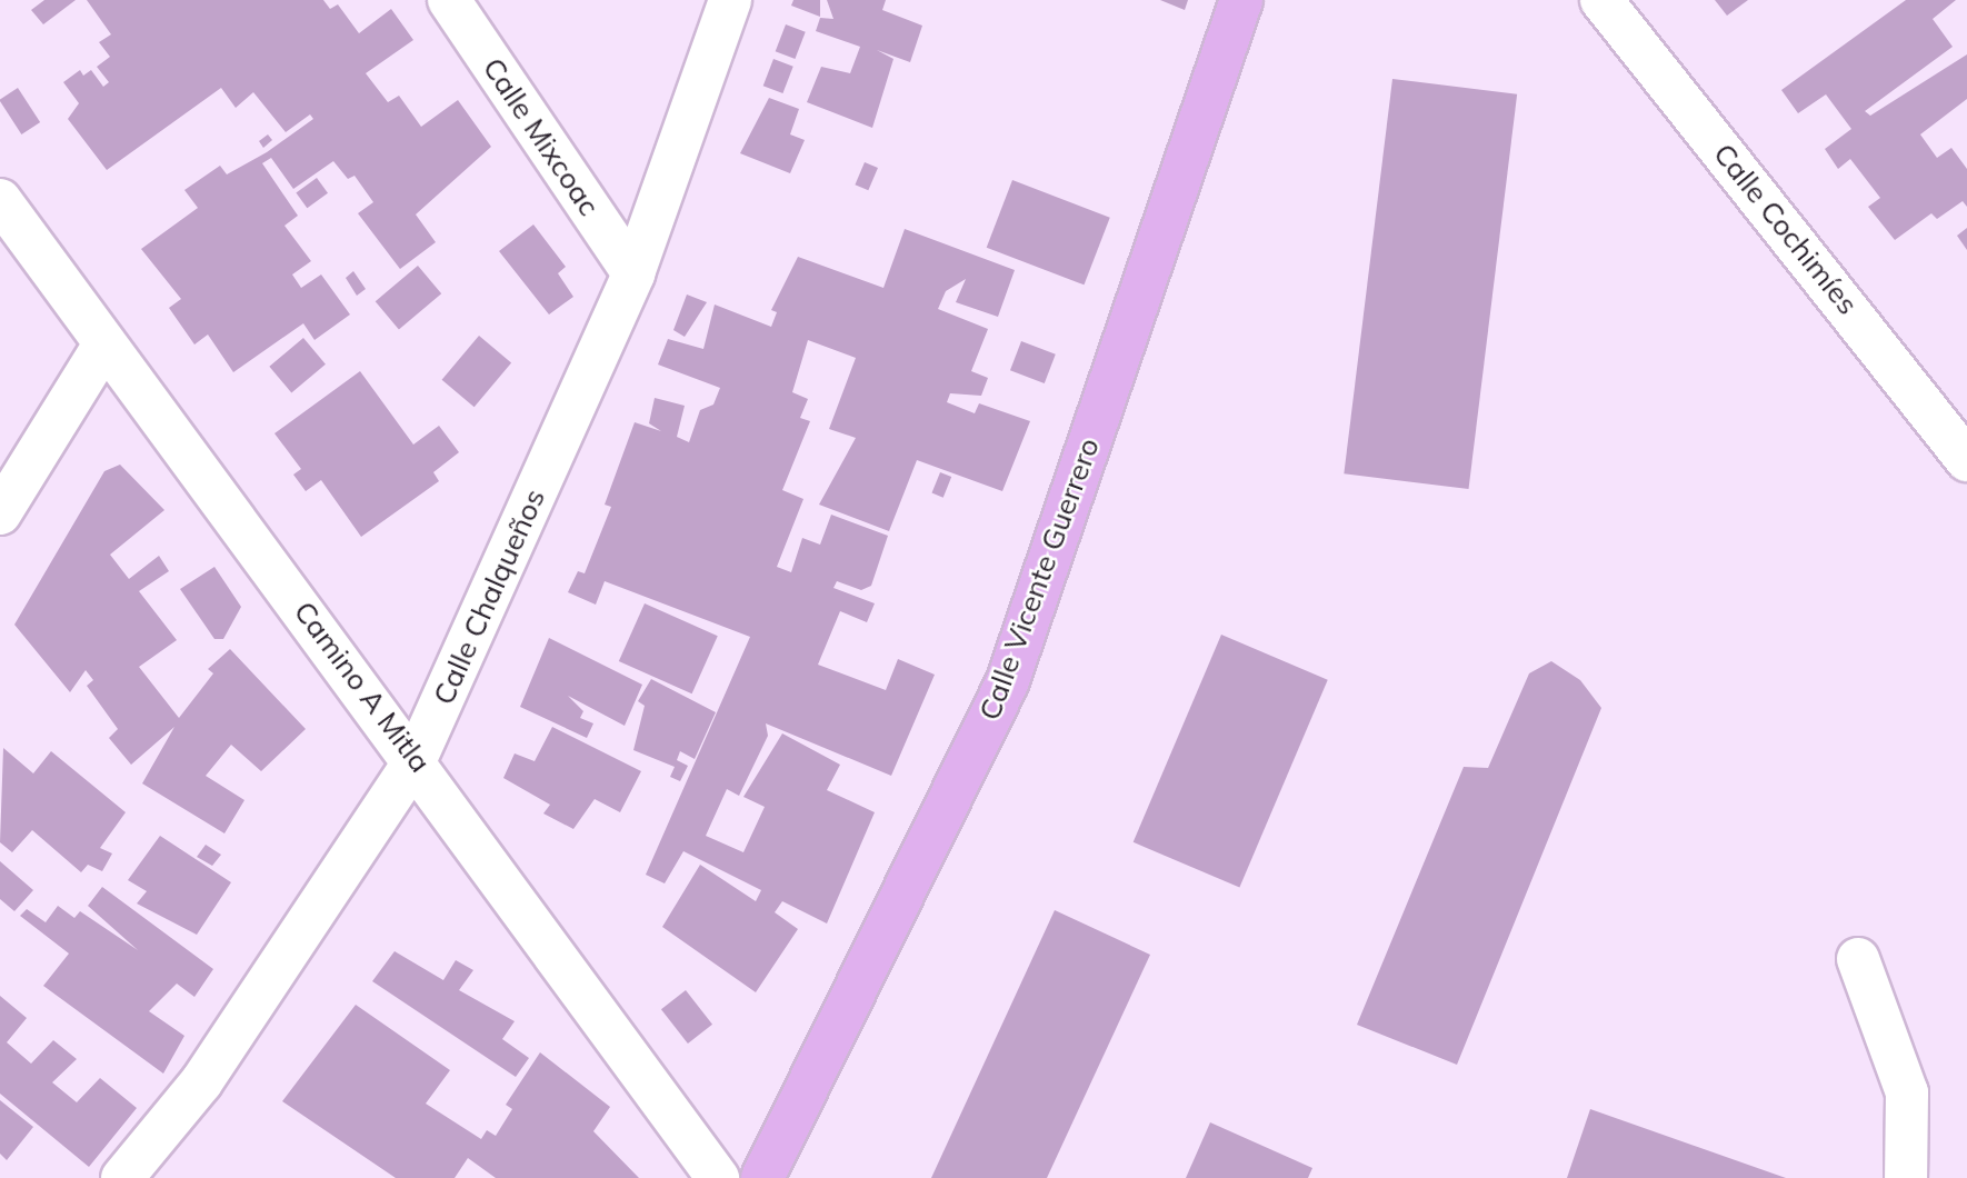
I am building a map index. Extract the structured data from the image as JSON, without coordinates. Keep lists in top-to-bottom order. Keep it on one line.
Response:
{"streets":{"main road":["Calle Vicente Guerrero"],"street":["Calle Mixcoac","Calle Cochimíes","Calle Chalqueños","Camino A Mitla"]},"crossings":[["Calle Mixcoac","Calle Chalqueños"],["Calle Chalqueños","Camino A Mitla"]]}
